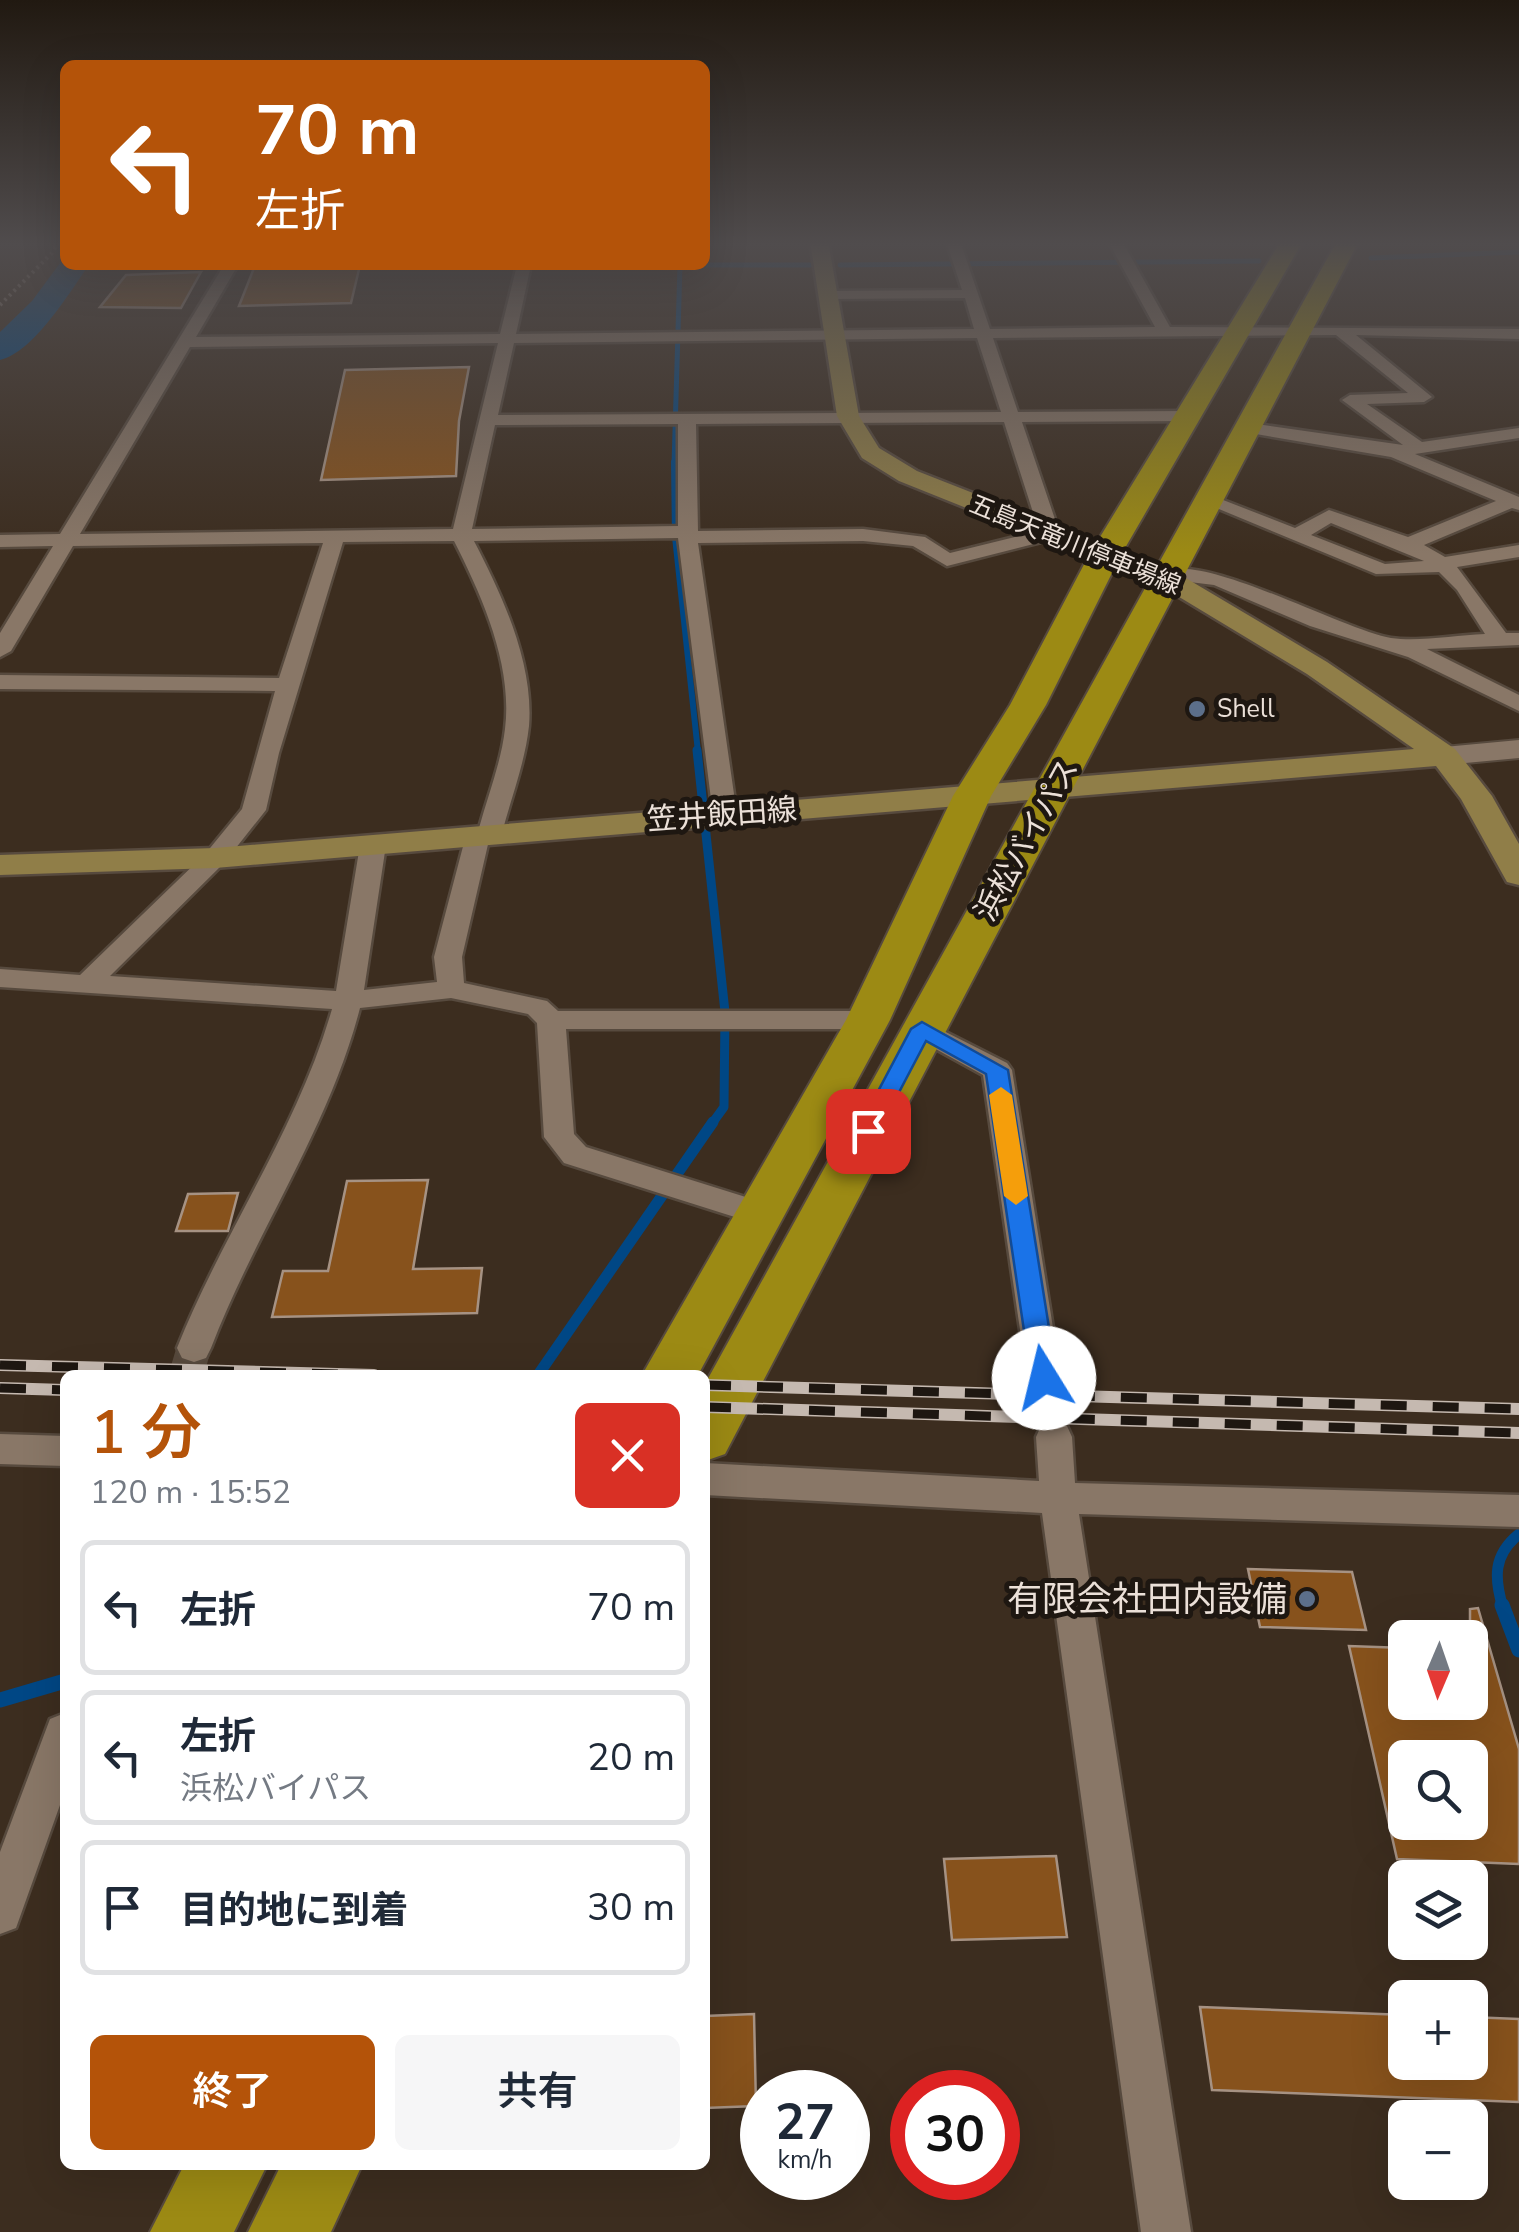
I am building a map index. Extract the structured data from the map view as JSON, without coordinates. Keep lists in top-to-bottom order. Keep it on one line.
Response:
{"streets":{"highway":["浜松バイパス"],"main road":["五島天竜川停車場線","笠井飯田線"]},"crossings":[["五島天竜川停車場線","笠井飯田線"],["五島天竜川停車場線","浜松バイパス"],["笠井飯田線","浜松バイパス"]],"places":["Shell","有限会社田内設備"],"north":"bottom","page":{"turn":["70 m","左折"],"heading":["1 分","120 m · 15:52"],"list":[{"name":"左折","value":"70 m"},{"name":"左折","note":"浜松バイパス","value":"20 m"},{"name":"目的地に到着","value":"30 m"}],"map_buttons":["+","−"],"buttons":["終了","共有"],"speed":"27 km/h","limit":"30"}}
